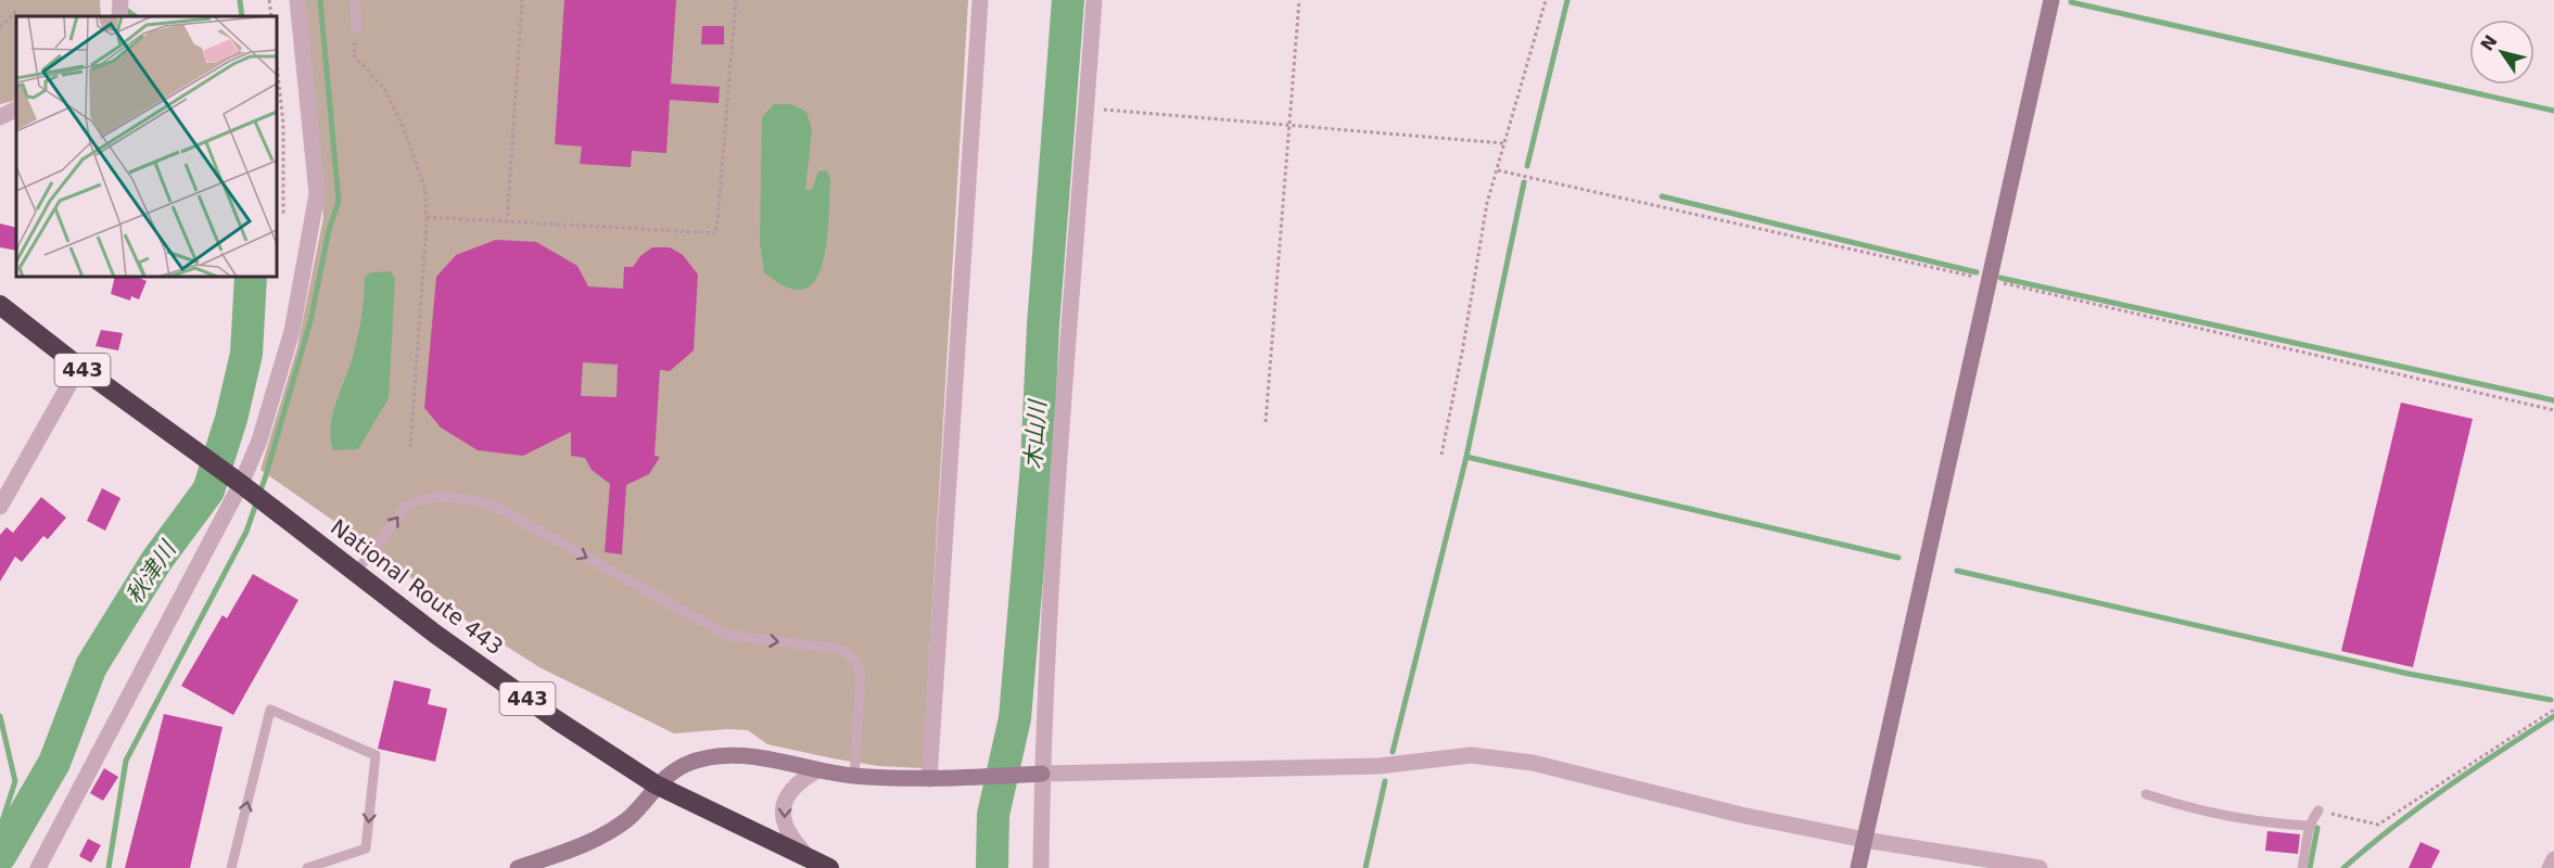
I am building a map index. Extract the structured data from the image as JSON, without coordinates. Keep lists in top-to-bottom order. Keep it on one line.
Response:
{"streets":{"highway":["443","National Route 443"]},"water":["木山川","秋津川"],"north":"top left"}
